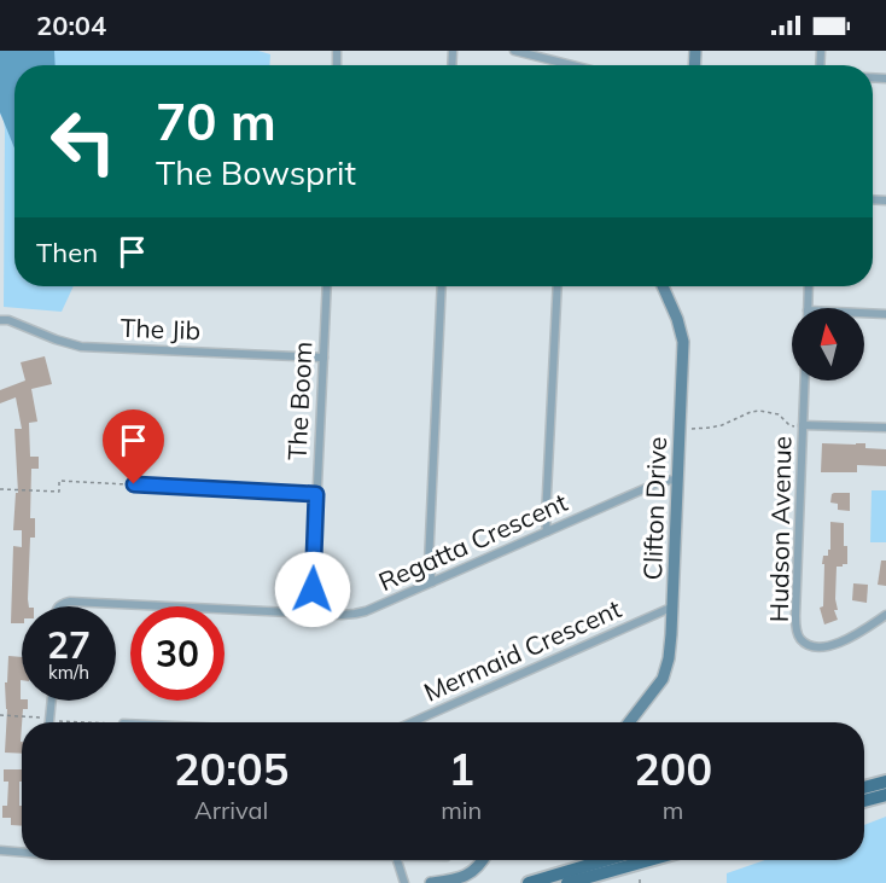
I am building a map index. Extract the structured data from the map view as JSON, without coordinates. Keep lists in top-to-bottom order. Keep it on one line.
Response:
{"streets":{"street":["The Jib","The Boom","Clifton Drive","Hudson Avenue","Regatta Crescent","Mermaid Crescent"]},"crossings":[["The Jib","The Boom"],["The Boom","Regatta Crescent"],["Clifton Drive","Regatta Crescent"],["Clifton Drive","Mermaid Crescent"]],"north":"top","page":{"status":"20:04","turn":["70 m","The Bowsprit"],"then":"Then","speed":"27 km/h","limit":"30","eta":["20:05","Arrival","1","min","200","m"]}}
